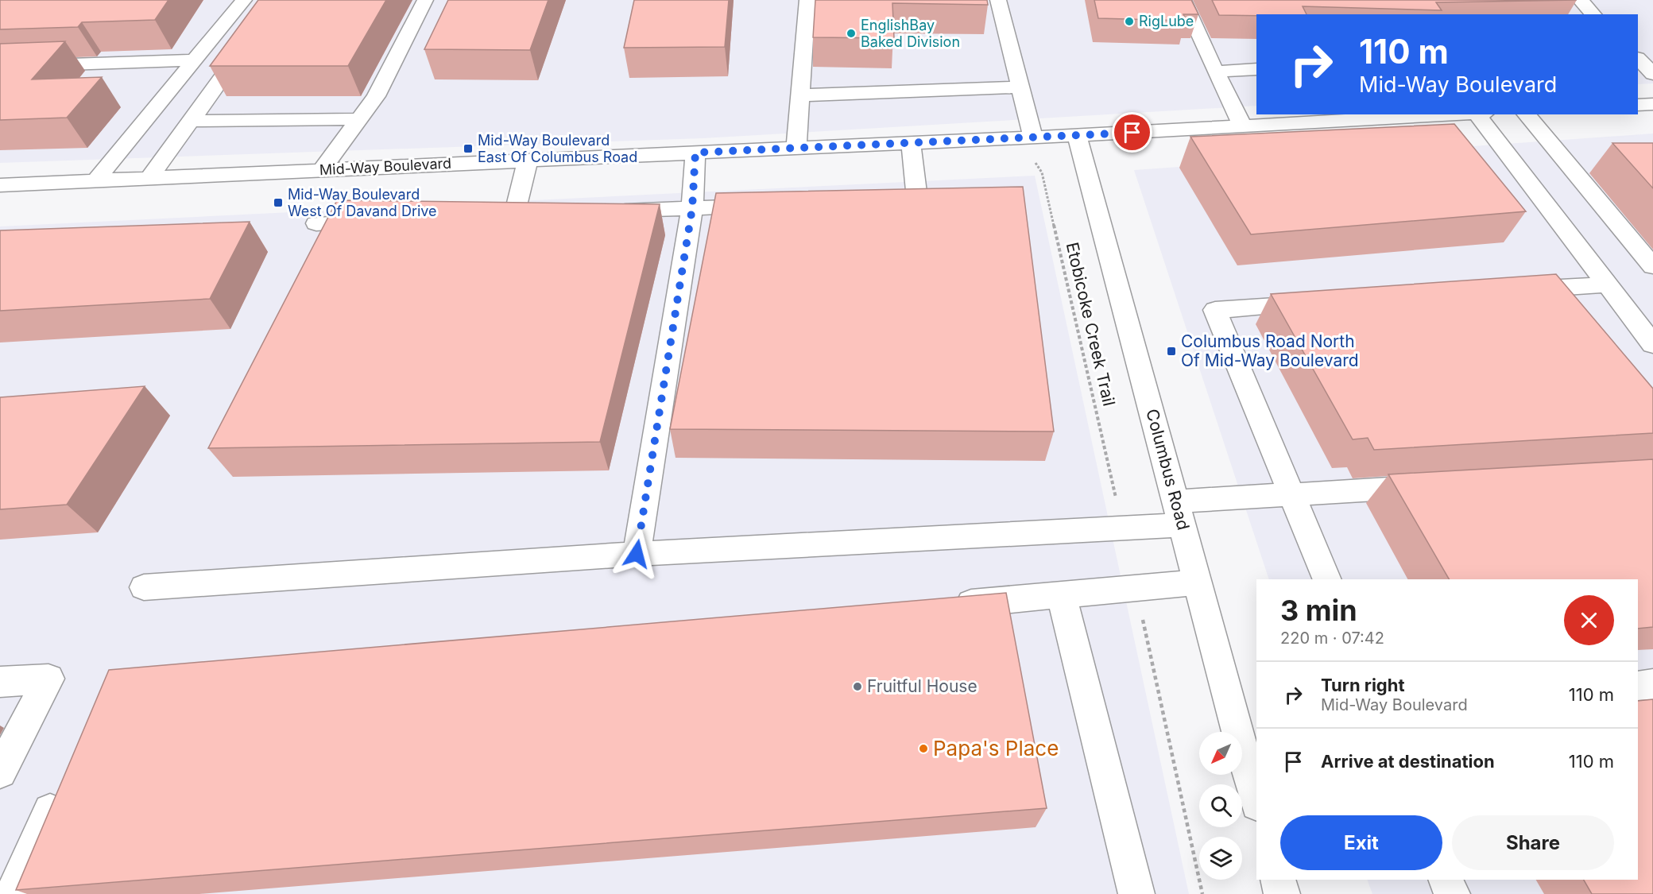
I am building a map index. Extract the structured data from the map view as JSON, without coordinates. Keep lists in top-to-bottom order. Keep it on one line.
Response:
{"streets":{"street":["Mid-Way Boulevard","Columbus Road"],"path":["Etobicoke Creek Trail"]},"crossings":[["Mid-Way Boulevard","Columbus Road"]],"places":{"other":["RigLube","EnglishBay Baked Division","Fruitful House","Papa's Place"],"transit":["Mid-Way Boulevard East Of Columbus Road","Mid-Way Boulevard West Of Davand Drive","Columbus Road North Of Mid-Way Boulevard"]},"north":"bottom left","page":{"turn":["110 m","Mid-Way Boulevard"],"heading":["3 min","220 m · 07:42"],"list":[{"name":"Turn right","note":"Mid-Way Boulevard","value":"110 m"},{"name":"Arrive at destination","value":"110 m"}],"buttons":["Exit","Share"]}}
